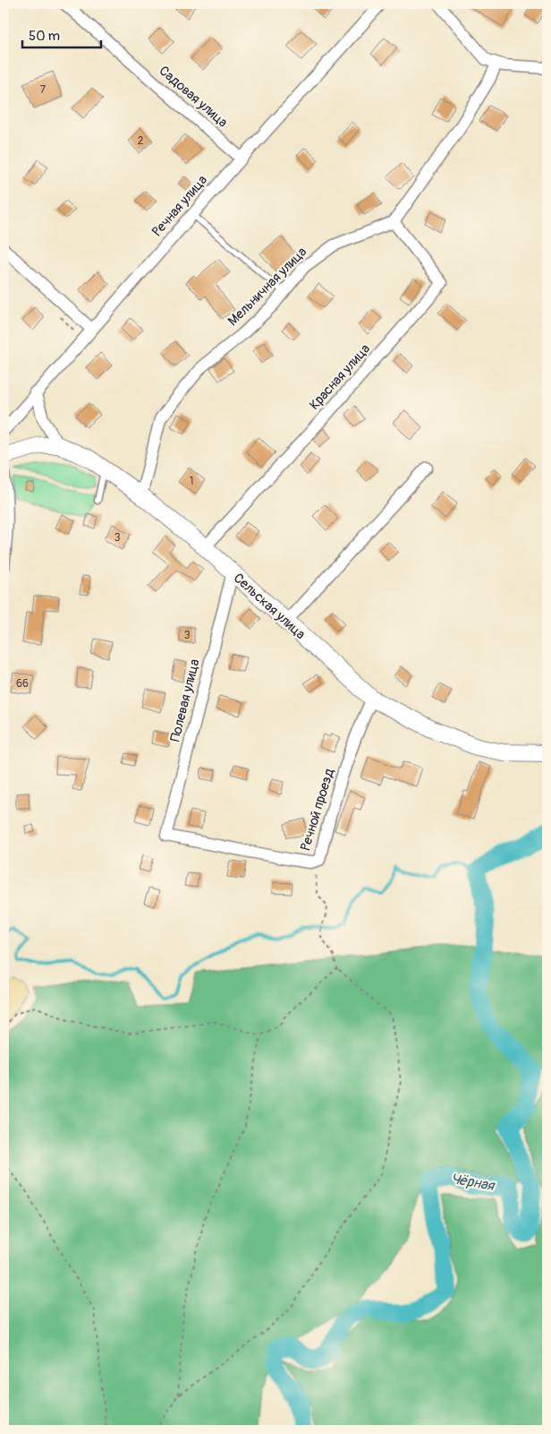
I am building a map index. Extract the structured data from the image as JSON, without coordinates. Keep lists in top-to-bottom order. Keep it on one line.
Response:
{"streets":{"main road":["Сельская улица"],"street":["Садовая улица","Речная улица","Мельничная улица","Красная улица","Полевая улица","Речной проезд"]},"crossings":[["Садовая улица","Речная улица"],["Мельничная улица","Красная улица"],["Мельничная улица","Сельская улица"],["Красная улица","Сельская улица"],["Сельская улица","Полевая улица"],["Сельская улица","Речной проезд"],["Полевая улица","Речной проезд"]],"water":["Чёрная"],"house_numbers":["7","2","1","3","3","66"],"scale_bar":"50 m"}
